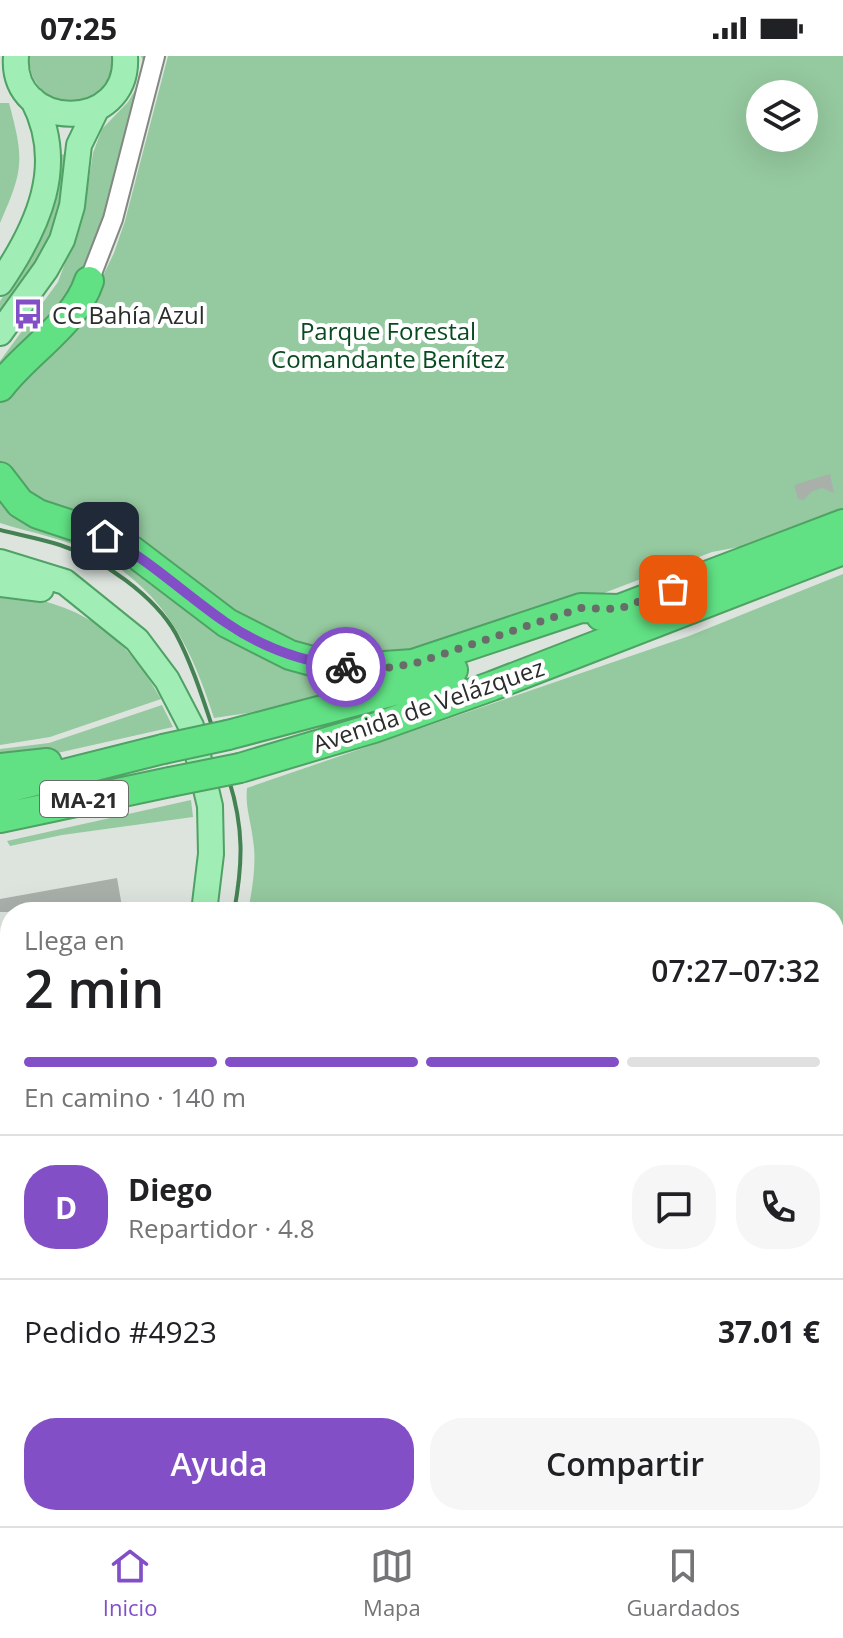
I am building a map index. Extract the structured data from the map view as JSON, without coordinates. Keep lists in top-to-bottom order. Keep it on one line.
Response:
{"streets":{"highway":["Avenida de Velázquez","MA-21"]},"parks":["Parque Forestal Comandante Benítez"],"places":{"bus stop":["CC Bahía Azul"]},"page":{"status":"07:25","heading":["2 min","Llega en","07:27–07:32"],"panel":["Diego","Repartidor · 4.8","Pedido #4923","37.01 €"],"bar":"En camino · 140 m","round":"D","buttons":["Ayuda","Compartir"],"tabs":["Inicio","Mapa","Guardados"]}}
